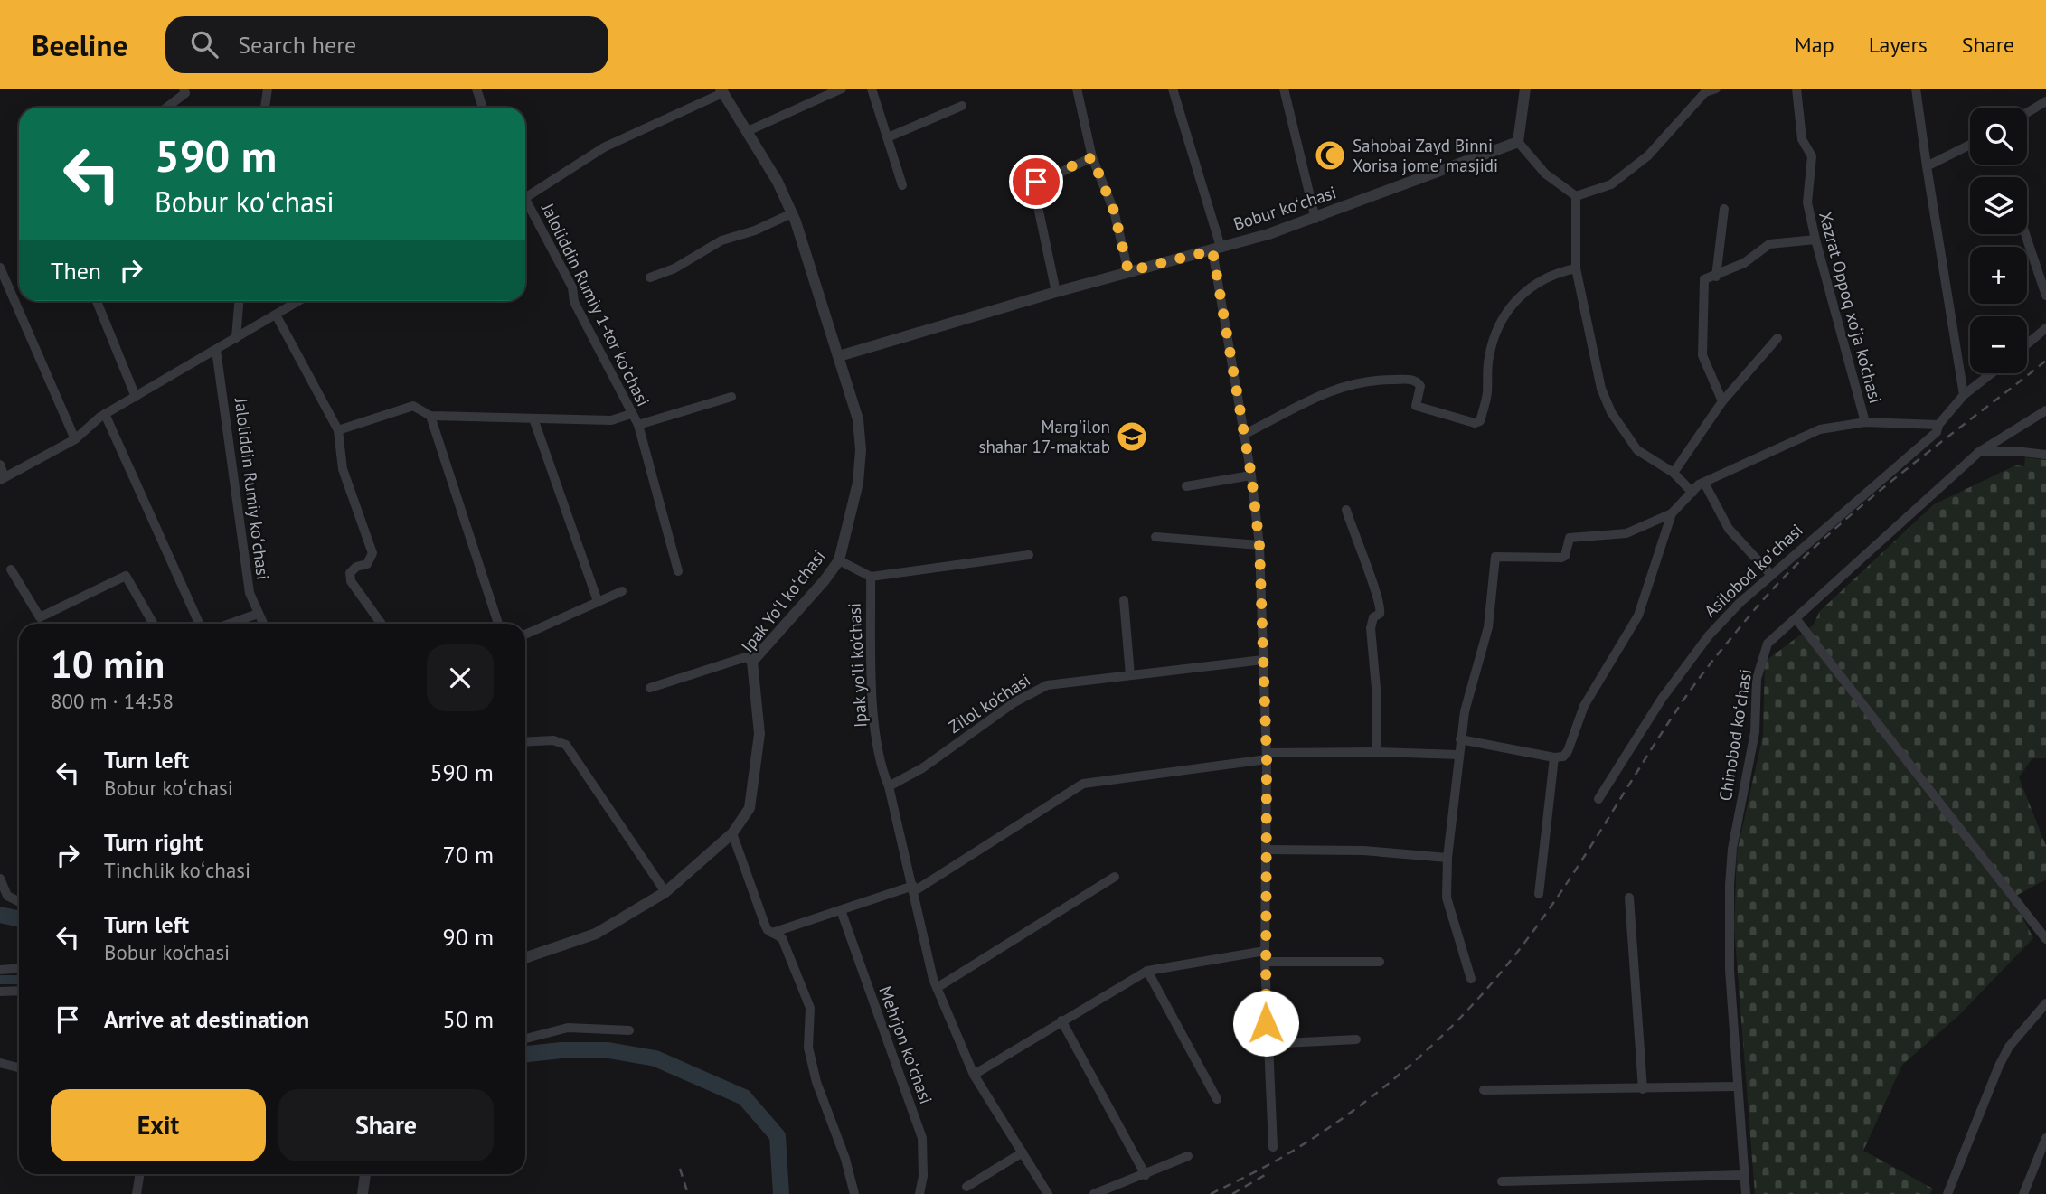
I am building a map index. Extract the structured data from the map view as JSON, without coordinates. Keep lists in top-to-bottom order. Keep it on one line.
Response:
{"streets":{"street":["Bobur koʻchasi","Jaloliddin Rumiy 1-tor koʼchasi","Xazrat Oppoq xo‘ja ko‘chasi","Jaloliddin Rumiy koʻchasi","Asilobod koʻchasi","Ipak Yoʻl koʻchasi","Ipak yo'li ko'chasi","Zilol ko‘chasi","Chinobod koʻchasi","Mehrjon koʻchasi"]},"crossings":[["Bobur koʻchasi","Ipak Yoʻl koʻchasi"],["Ipak yo'li ko'chasi","Zilol ko‘chasi"]],"places":{"mosque":["Sahobai Zayd Binni Xorisa jome' masjidi"],"school or university":["Marg'ilon shahar 17-maktab"]},"page":{"header":"Beeline","search":"Search here","nav":["Map","Layers","Share"],"map_buttons":["+","−"],"turn":["590 m","Bobur koʻchasi"],"then":"Then","heading":["10 min","800 m · 14:58"],"list":[{"name":"Turn left","note":"Bobur koʻchasi","value":"590 m"},{"name":"Turn right","note":"Tinchlik koʻchasi","value":"70 m"},{"name":"Turn left","note":"Bobur ko'chasi","value":"90 m"},{"name":"Arrive at destination","value":"50 m"}],"buttons":["Exit","Share"]}}
